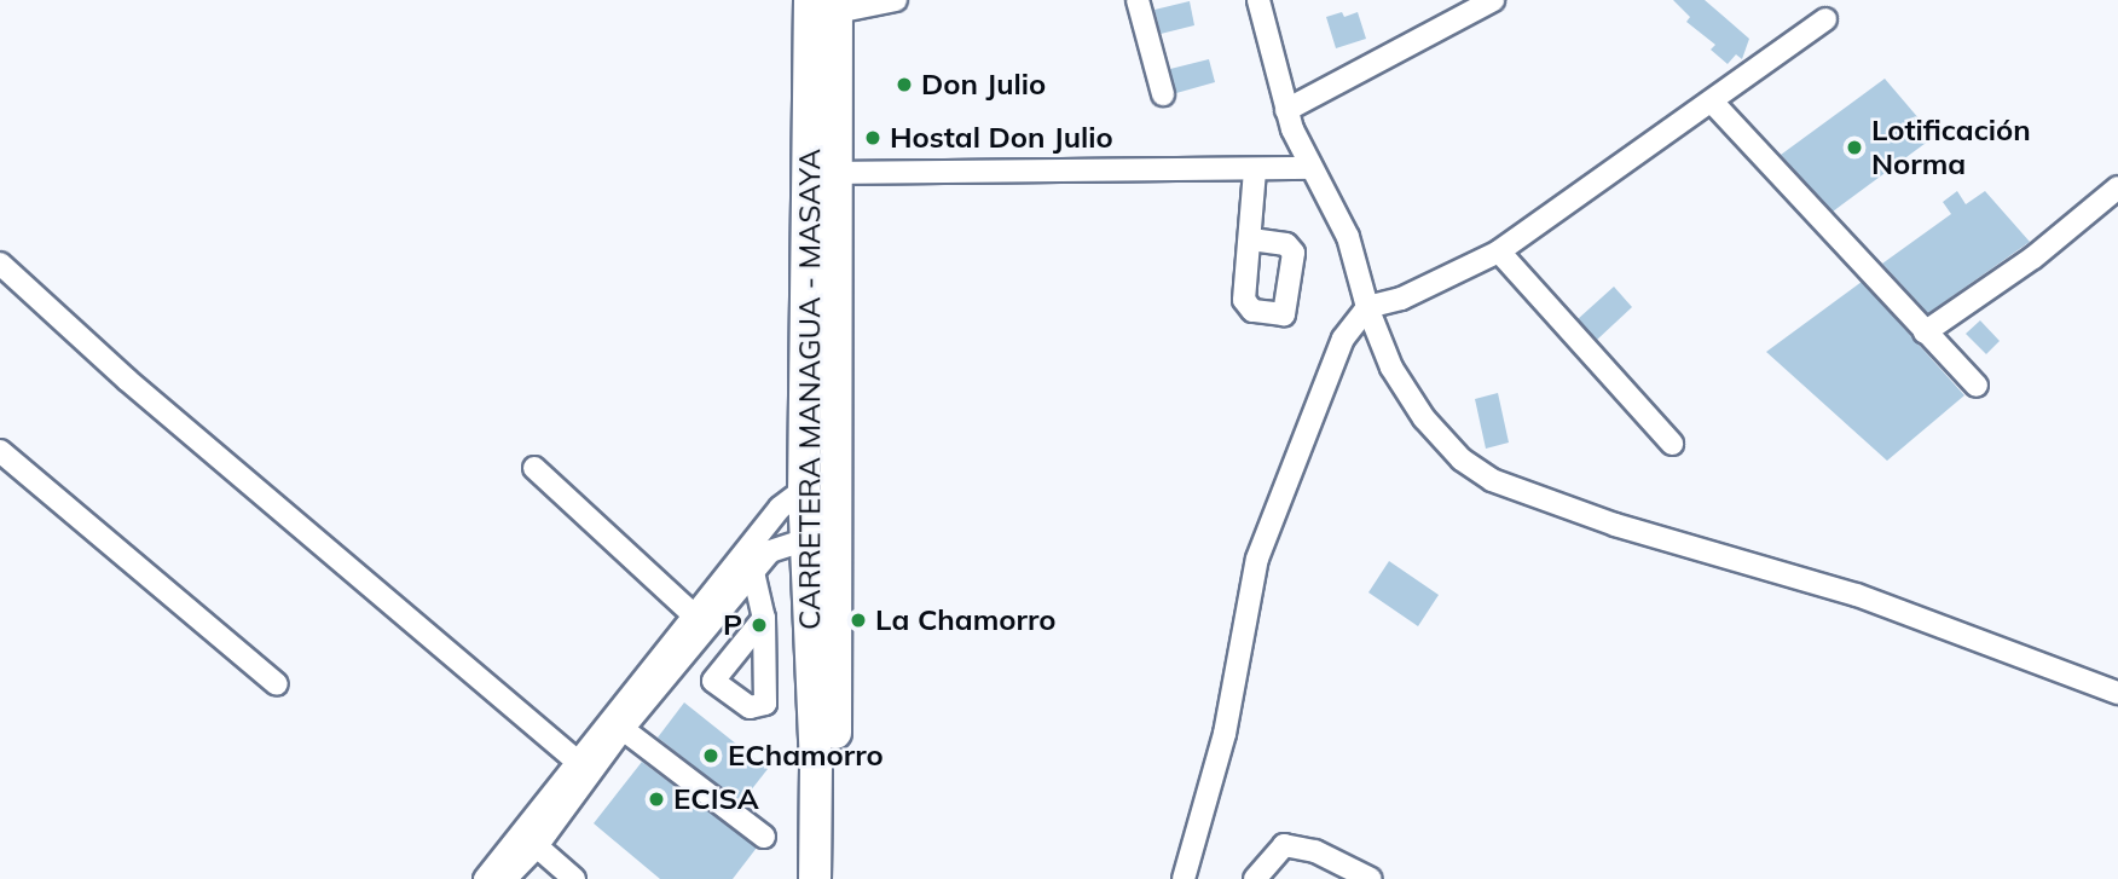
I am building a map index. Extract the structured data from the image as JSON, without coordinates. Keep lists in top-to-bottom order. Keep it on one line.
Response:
{"streets":{"highway":["CARRETERA MANAGUA - MASAYA"]},"places":["Don Julio","Hostal Don Julio","Lotificación Norma","La Chamorro","P","EChamorro","ECISA"]}
